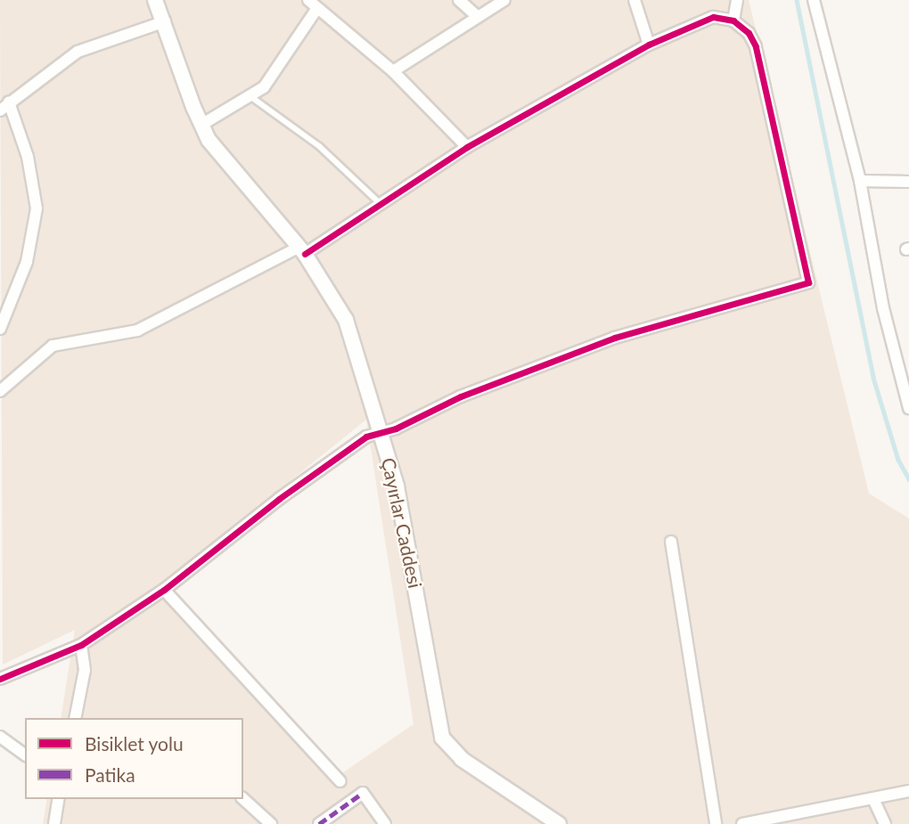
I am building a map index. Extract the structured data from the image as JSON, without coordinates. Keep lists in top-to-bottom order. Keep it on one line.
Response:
{"streets":{"street":["Çayırlar Caddesi"]},"legend":["Bisiklet yolu","Patika"]}
